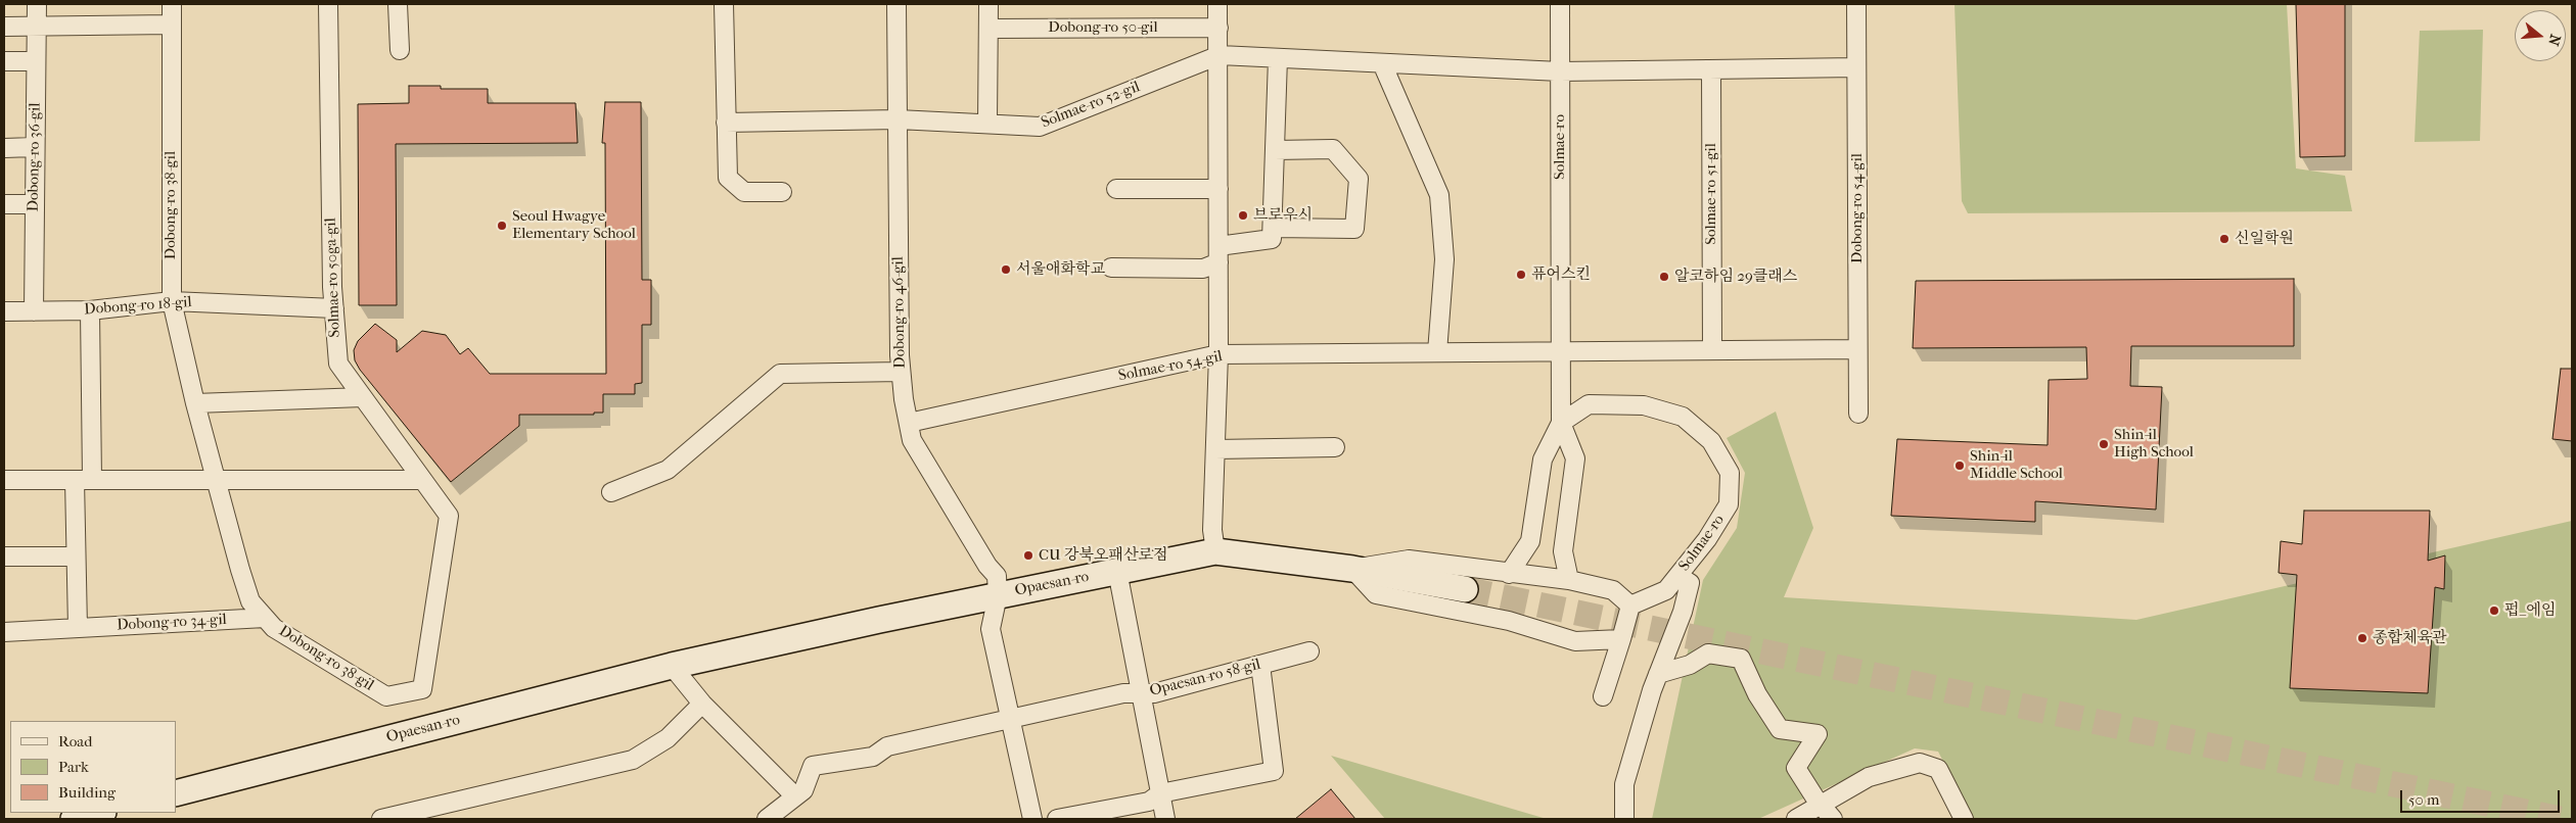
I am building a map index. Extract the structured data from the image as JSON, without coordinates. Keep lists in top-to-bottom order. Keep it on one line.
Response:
{"streets":{"street":["Dobong-ro 50-gil","Solmae-ro 52-gil","Solmae-ro","Dobong-ro 36-gil","Solmae-ro 51-gil","Dobong-ro 38-gil","Dobong-ro 54-gil","Solmae-ro 50ga-gil","Dobong-ro 18-gil","Dobong-ro 46-gil","Solmae-ro 54-gil","Opaesan-ro","Dobong-ro 34-gil","Opaesan-ro 58-gil"]},"crossings":[["Solmae-ro 52-gil","Solmae-ro"],["Solmae-ro 52-gil","Dobong-ro 46-gil"],["Solmae-ro","Solmae-ro 54-gil"],["Dobong-ro 36-gil","Dobong-ro 18-gil"],["Dobong-ro 38-gil","Solmae-ro 50ga-gil"],["Dobong-ro 38-gil","Dobong-ro 18-gil"],["Dobong-ro 38-gil","Dobong-ro 34-gil"],["Solmae-ro 50ga-gil","Dobong-ro 18-gil"],["Dobong-ro 46-gil","Solmae-ro 54-gil"],["Dobong-ro 46-gil","Opaesan-ro"]],"places":["브로우시","Seoul Hwagye Elementary School","신일학원","서울애화학교","퓨어스킨","알코하임 29클래스","Shin-il High School","Shin-il Middle School","CU 강북오패산로점","펍_에임","종합체육관"],"legend":["Road","Park","Building"],"scale_bar":"50 m","north":"right"}
